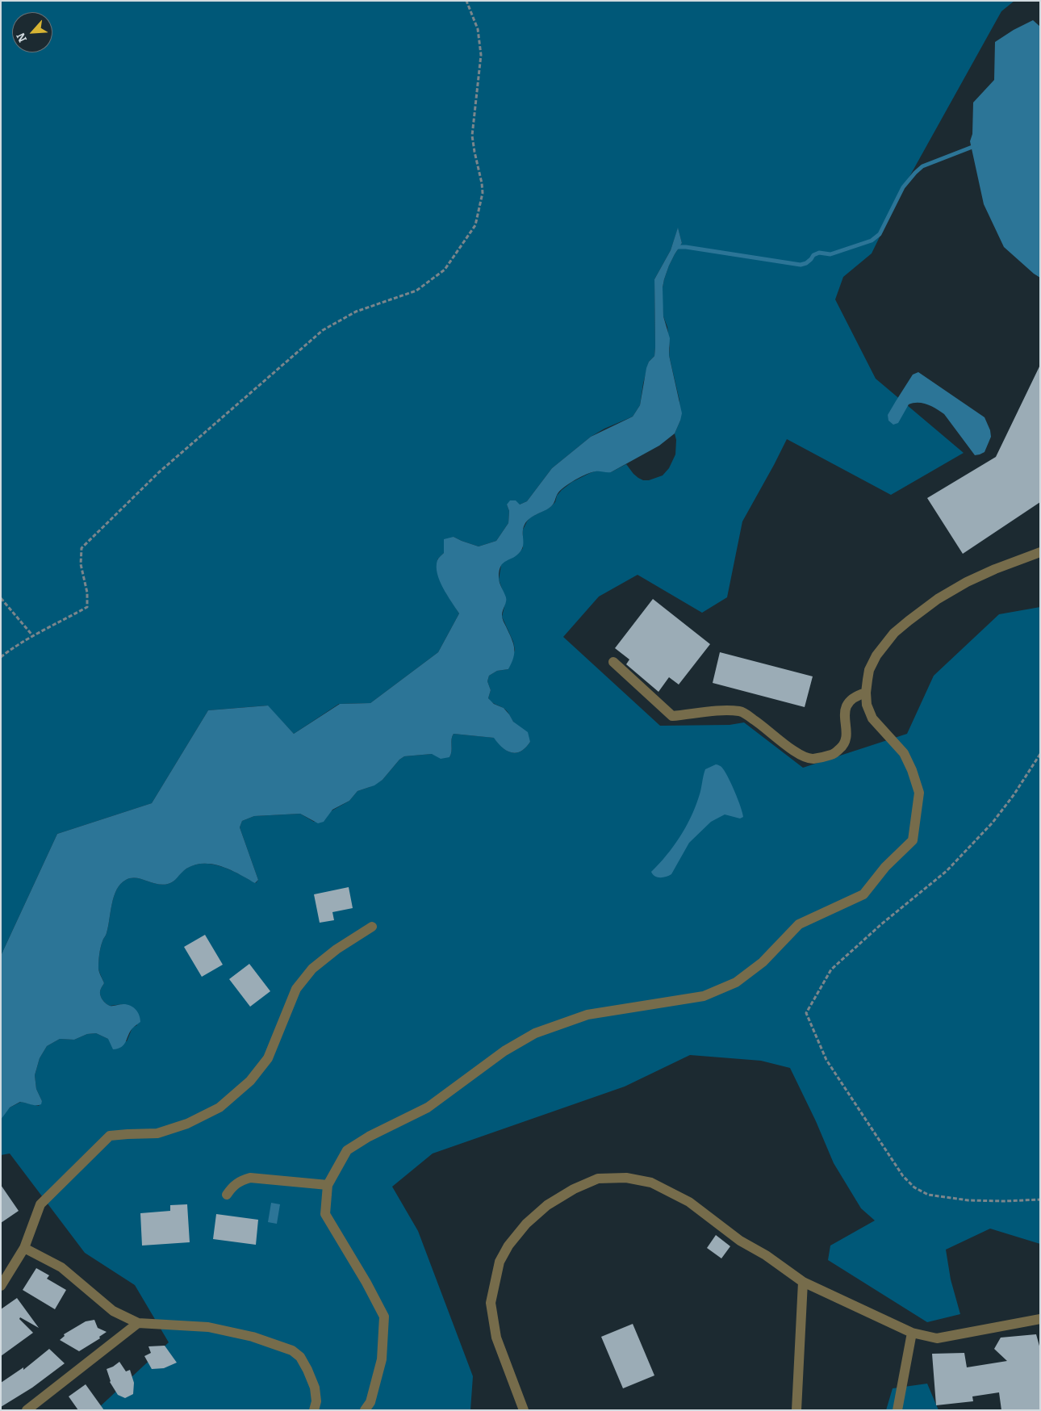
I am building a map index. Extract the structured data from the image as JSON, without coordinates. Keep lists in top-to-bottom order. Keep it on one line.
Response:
{"north":"bottom left"}
